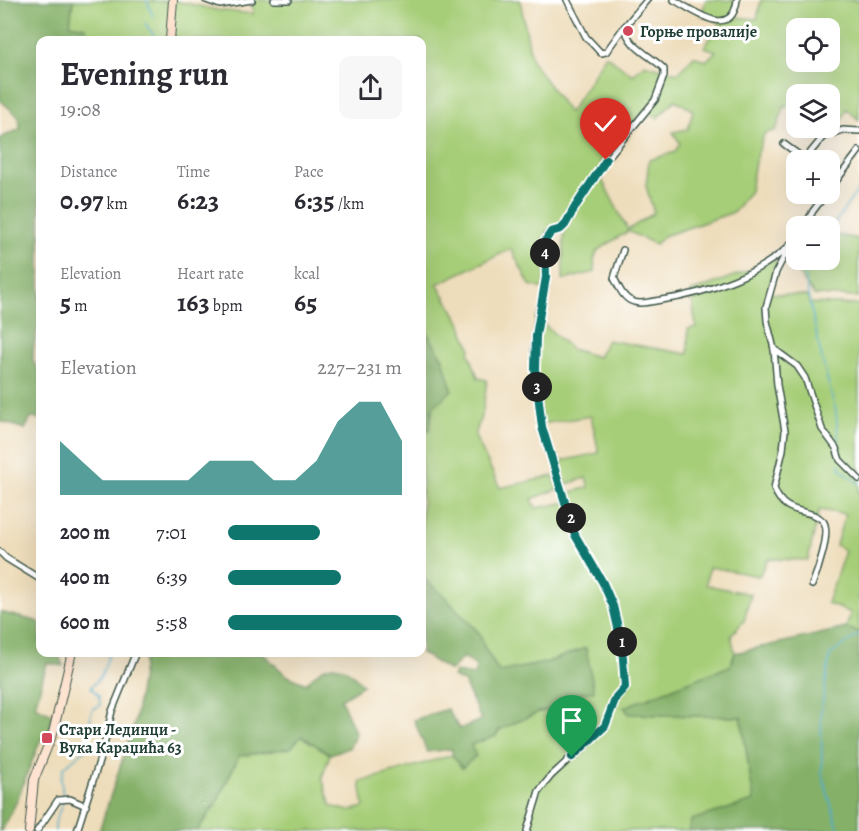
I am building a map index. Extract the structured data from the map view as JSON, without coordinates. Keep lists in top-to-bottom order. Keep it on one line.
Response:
{"places":{"other":["Горње провалије"],"transit":["Стари Лединци - Вука Караџића 63"]},"page":{"map_buttons":["+","−"],"heading":["Evening run","19:08"],"stats":[["Distance","0.97 km"],["Time","6:23"],["Pace","6:35 /km"],["Elevation","5 m"],["Heart rate","163 bpm"],["kcal","65"]],"pins":["4","3","2","1"],"chart":["Elevation","227–231 m"],"list":[{"name":"200 m","note":"7:01"},{"name":"400 m","note":"6:39"},{"name":"600 m","note":"5:58"}]}}
